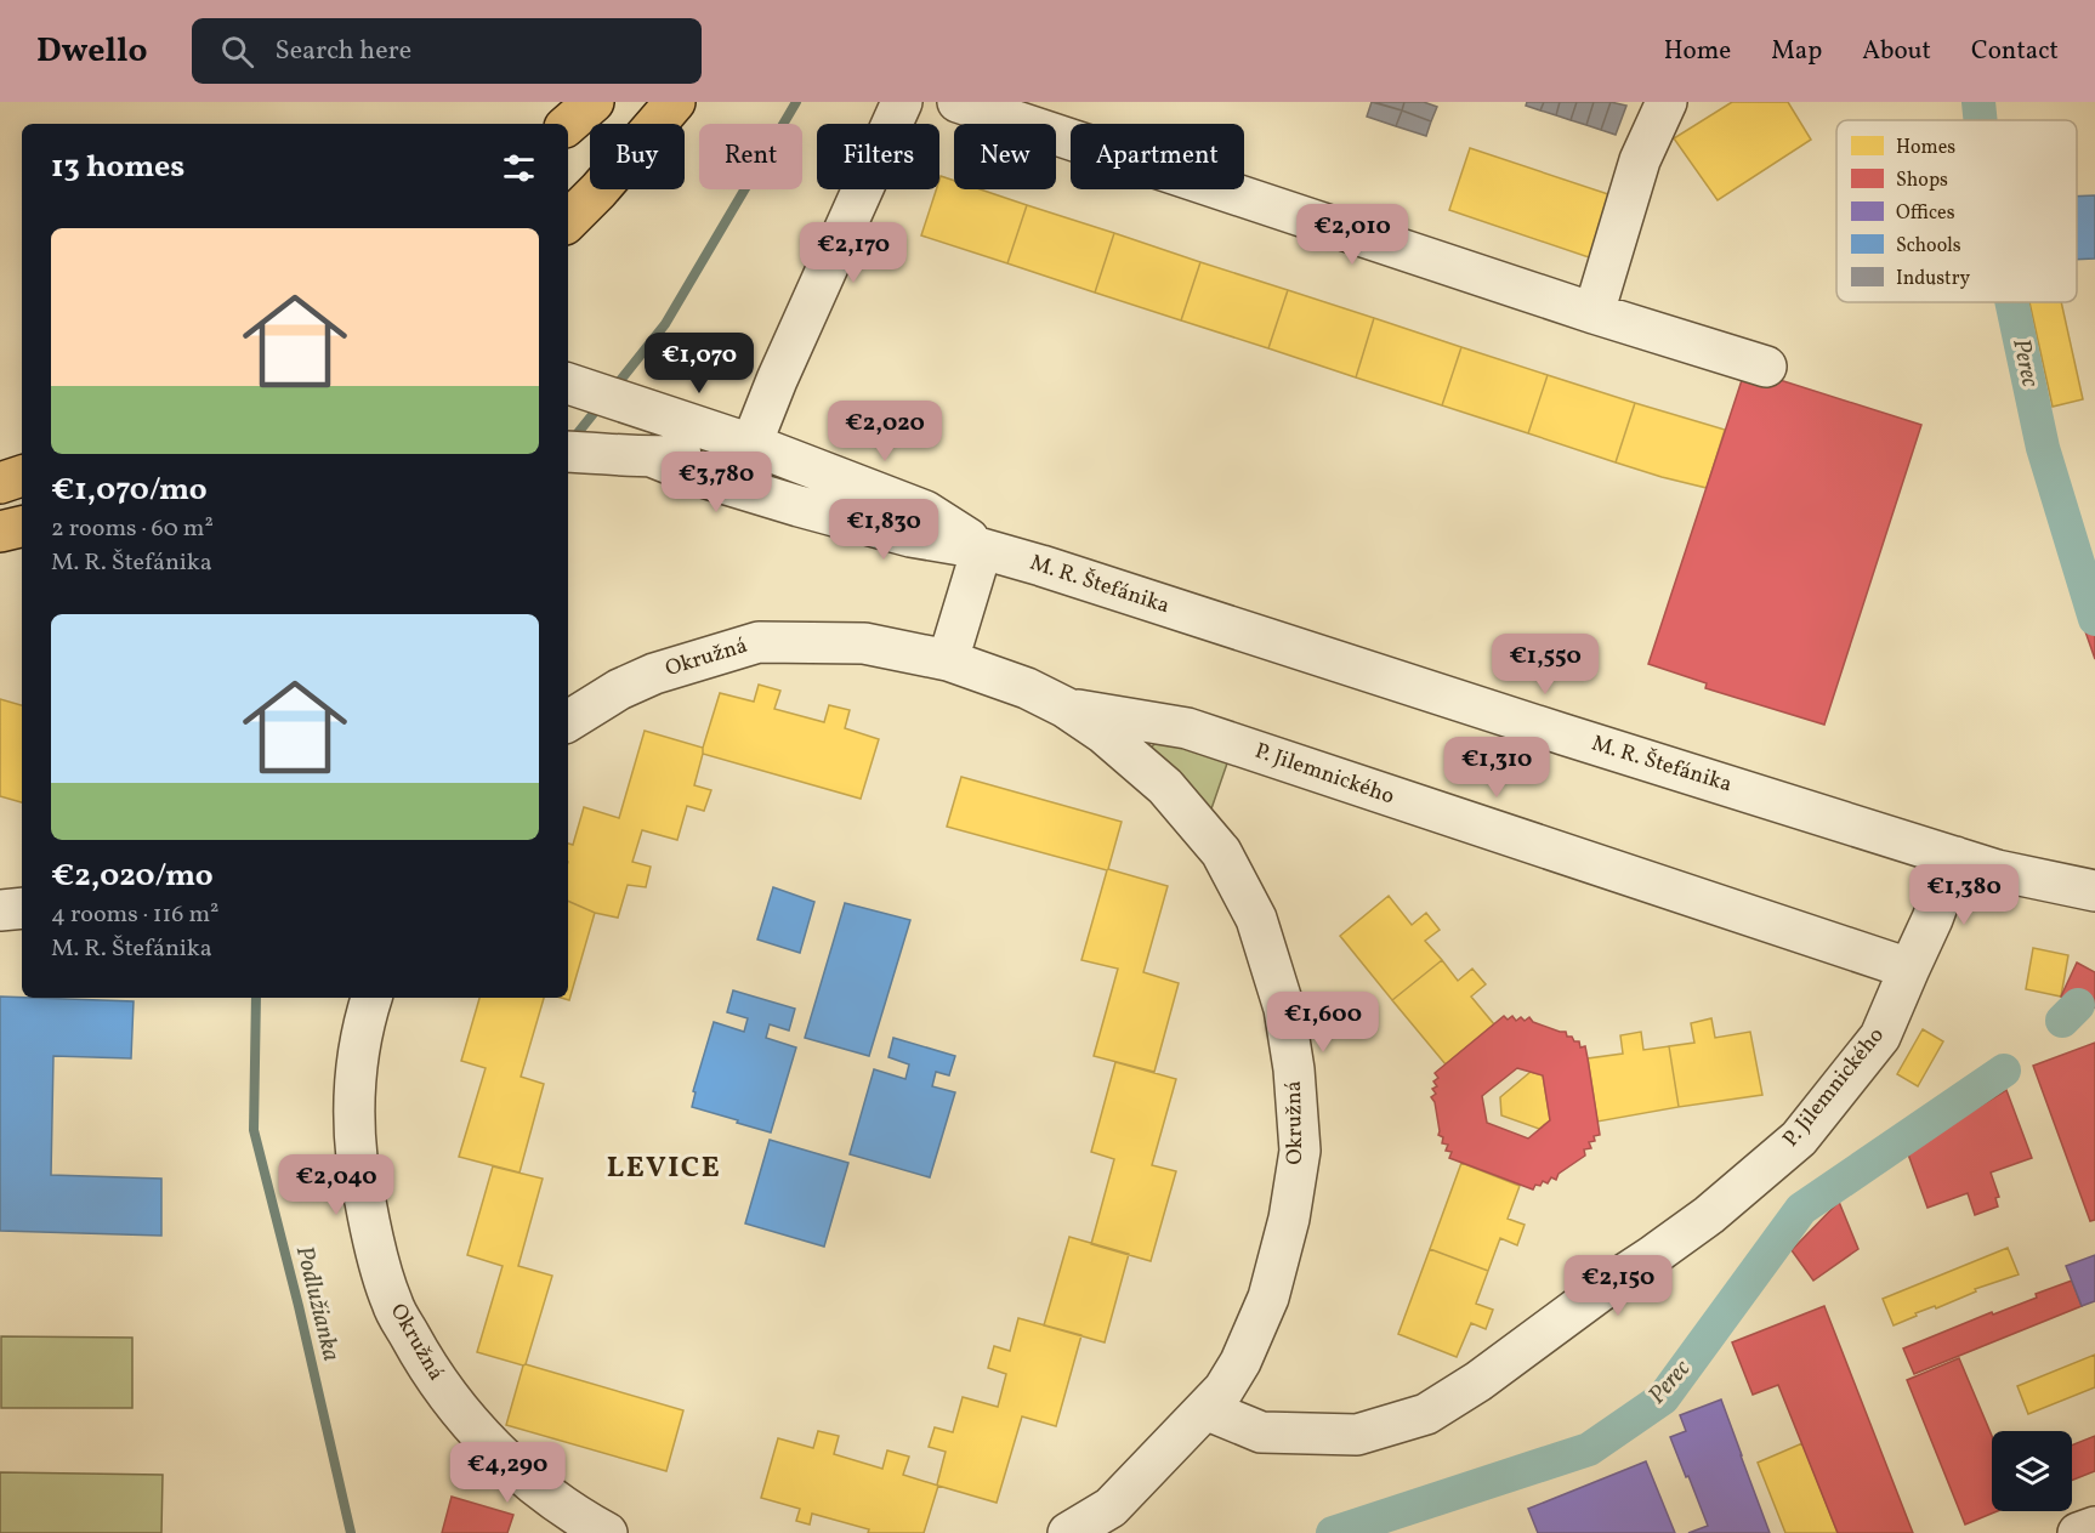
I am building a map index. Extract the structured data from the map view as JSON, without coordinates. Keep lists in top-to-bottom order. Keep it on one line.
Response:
{"streets":{"street":["M. R. Štefánika","Okružná","P. Jilemnického"]},"crossings":[["M. R. Štefánika","P. Jilemnického"],["Okružná","P. Jilemnického"]],"districts":["LEVICE"],"water":["Perec","Podlužianka"],"legend":["Homes","Shops","Offices","Schools","Industry"],"page":{"header":"Dwello","search":"Search here","nav":["Home","Map","About","Contact"],"chip":["Buy","Rent","Filters","New","Apartment"],"heading":"13 homes","price":["€2,010","€2,170","€1,070","€2,020","€3,780","€1,830","€1,550","€1,310","€1,380","€1,600","€2,040","€2,150","€4,290"],"list":[{"name":"€1,070/mo","note":"2 rooms · 60 m² · M. R. Štefánika"},{"name":"€2,020/mo","note":"4 rooms · 116 m² · M. R. Štefánika"}]}}
